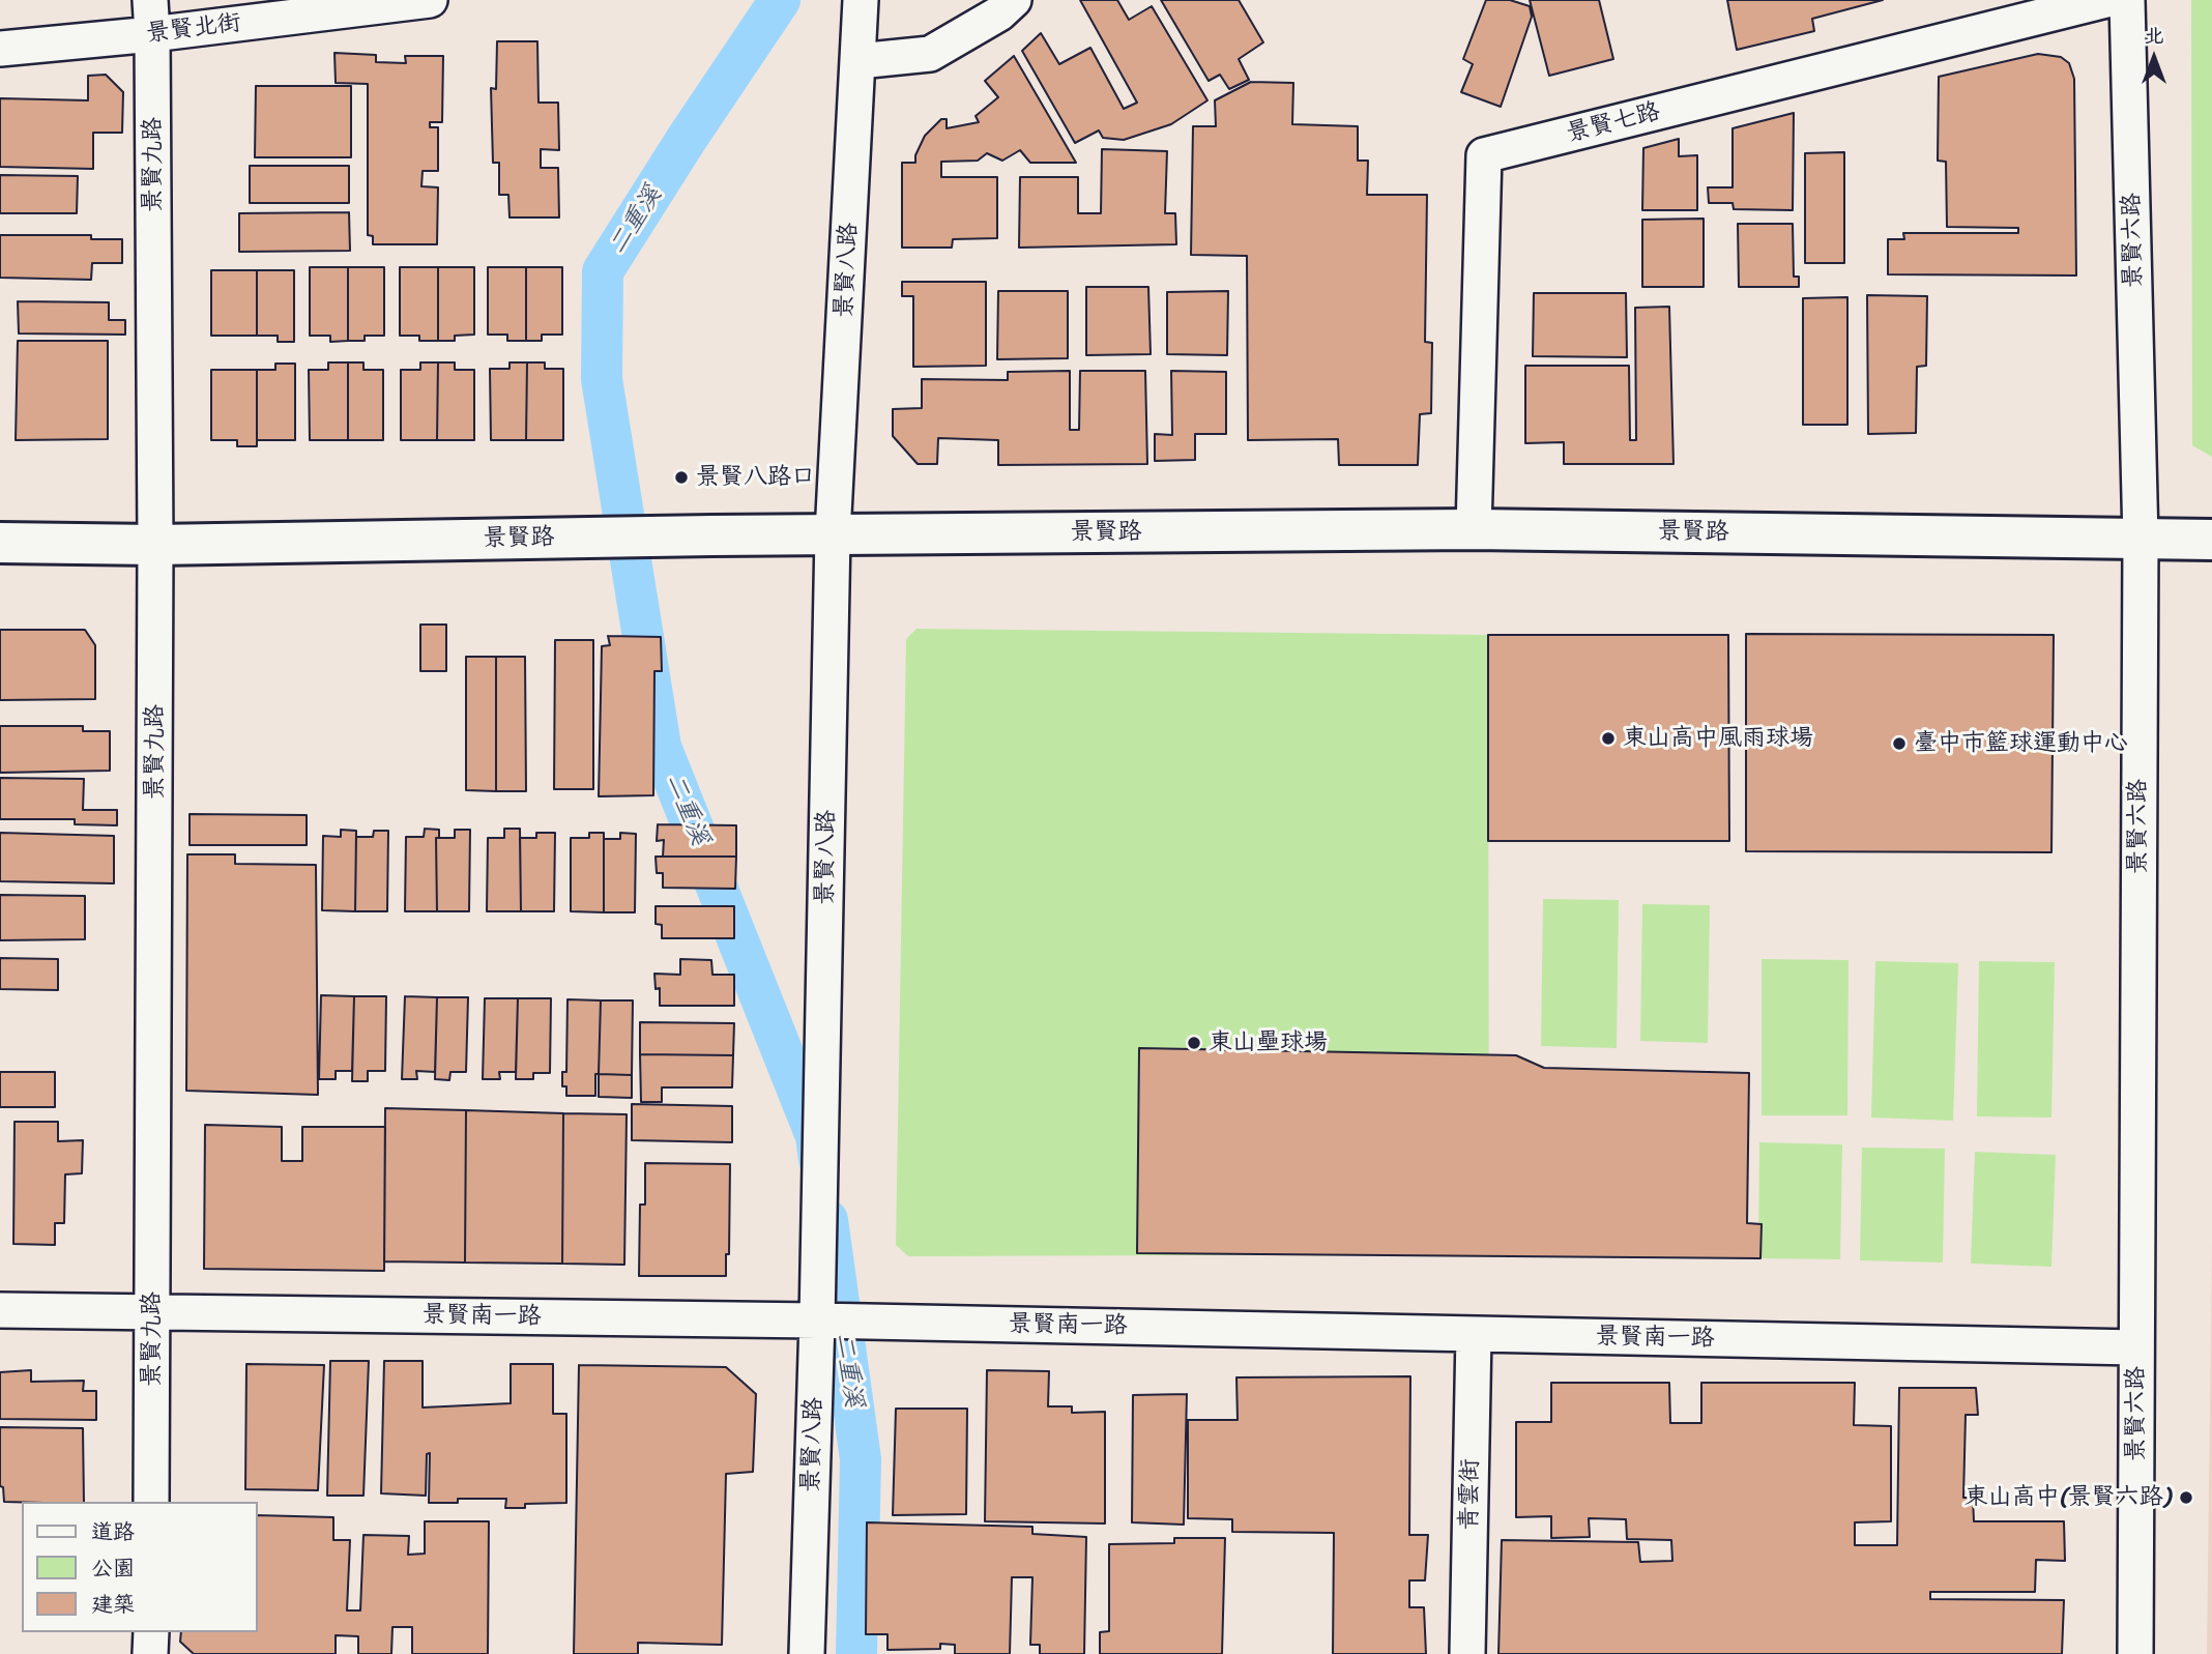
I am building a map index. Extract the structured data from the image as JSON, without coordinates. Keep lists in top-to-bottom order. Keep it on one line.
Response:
{"streets":{"street":["景賢北街","景賢七路","景賢九路","景賢六路","景賢八路","景賢路","景賢南一路","青雲街"]},"crossings":[["景賢北街","景賢九路"],["景賢七路","景賢路"],["景賢九路","景賢路"],["景賢九路","景賢南一路"],["景賢六路","景賢路"],["景賢六路","景賢南一路"],["景賢八路","景賢路"],["景賢八路","景賢南一路"],["景賢南一路","青雲街"]],"water":["二重溪"],"places":["景賢八路口","東山高中風雨球場","臺中市籃球運動中心","東山壘球場","東山高中(景賢六路)"],"legend":["道路","公園","建築"],"north":"top"}
